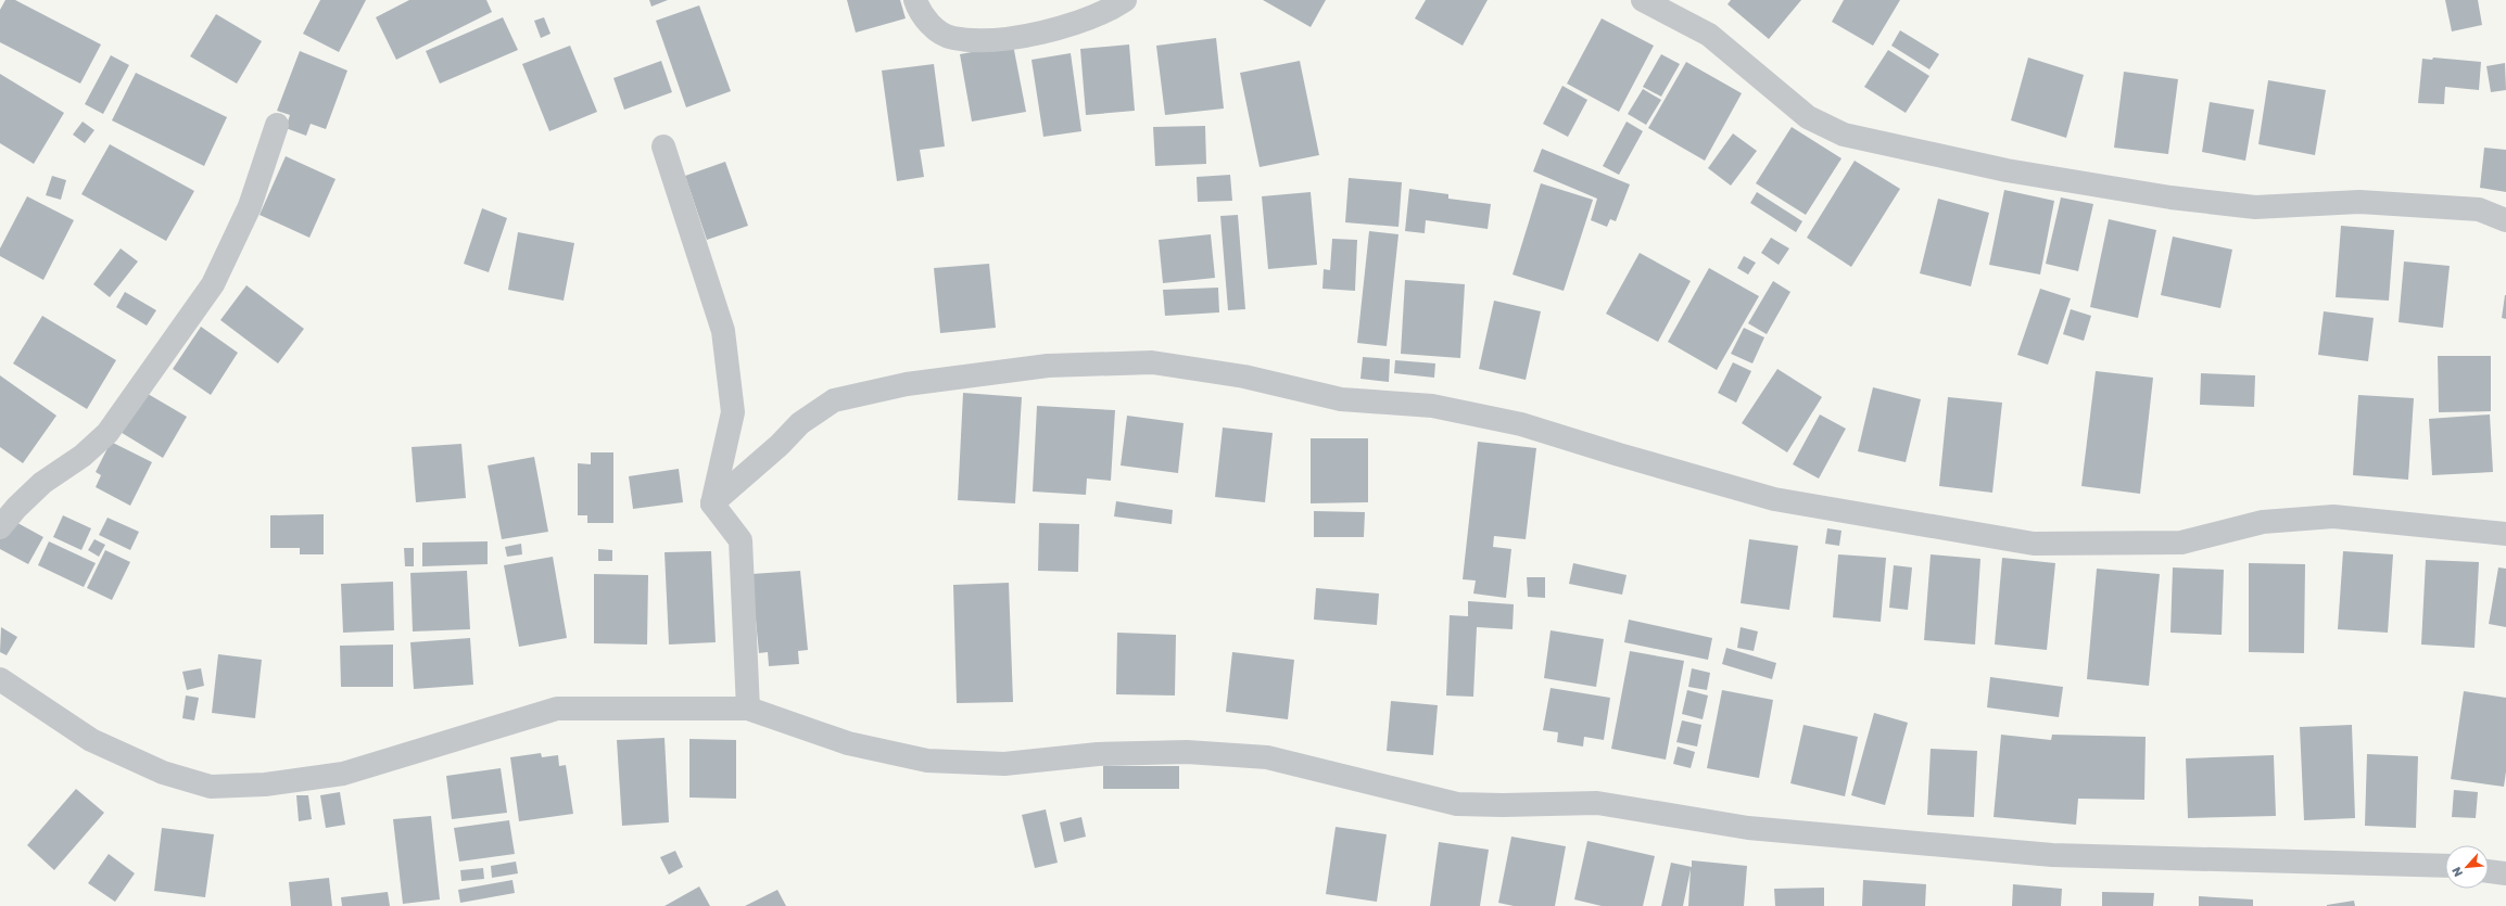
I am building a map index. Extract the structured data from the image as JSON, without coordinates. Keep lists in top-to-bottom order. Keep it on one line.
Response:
{"north":"bottom left"}
